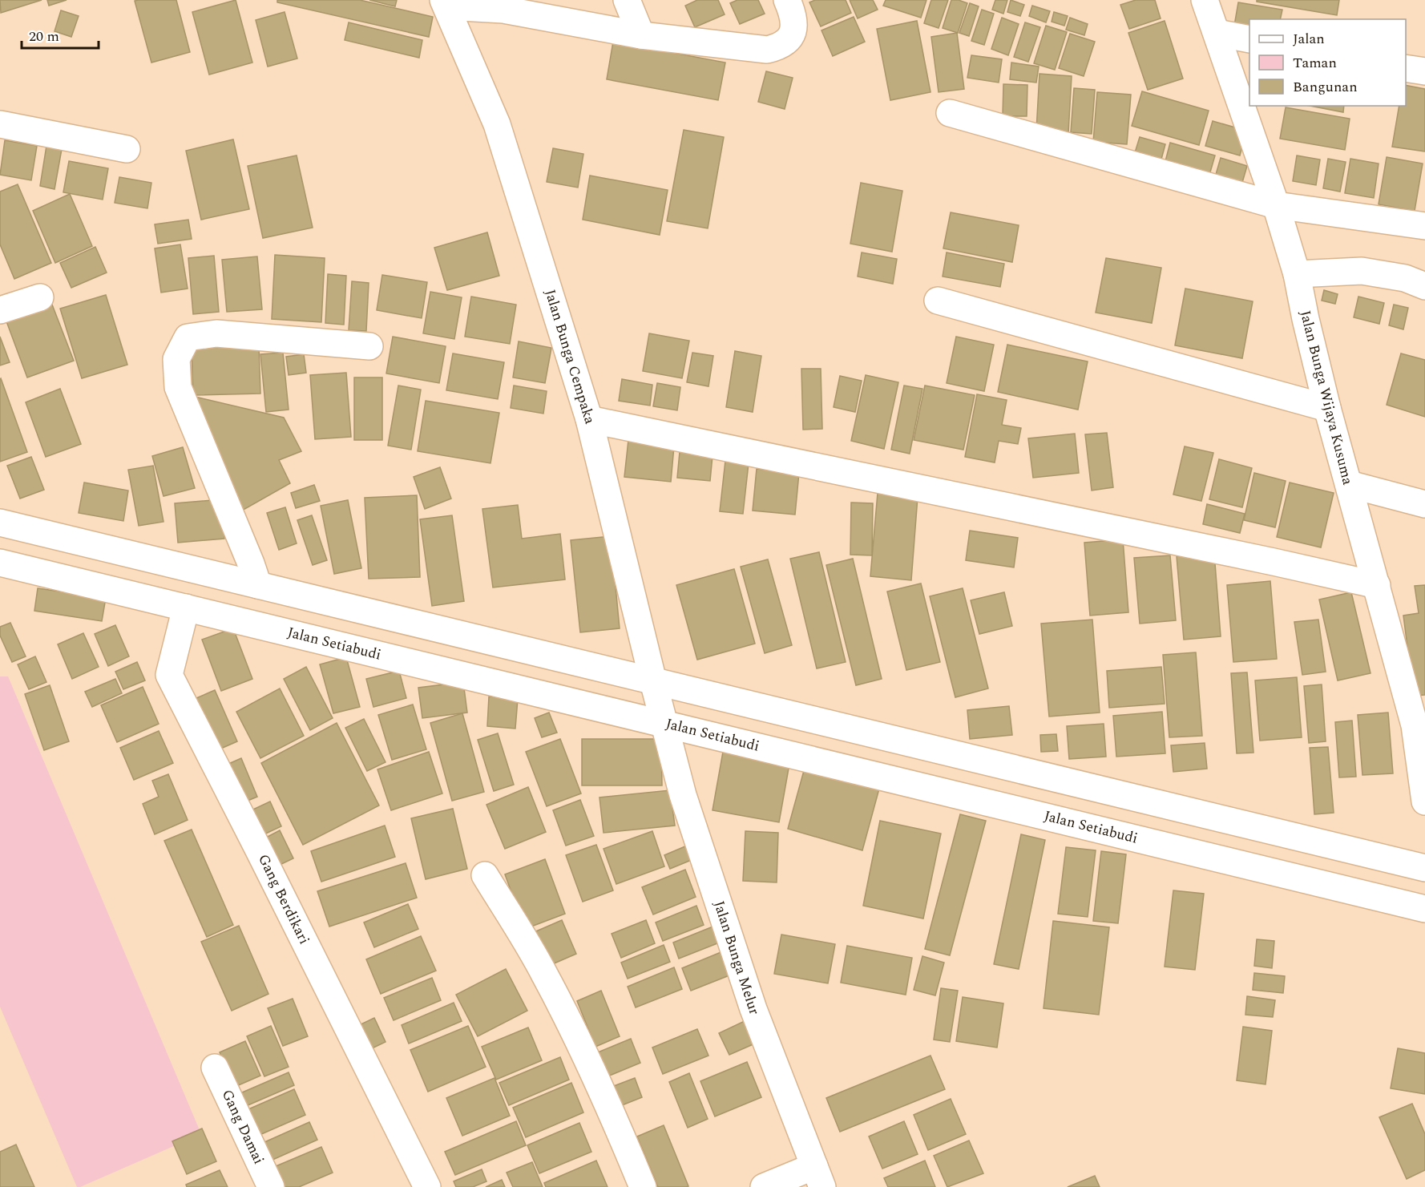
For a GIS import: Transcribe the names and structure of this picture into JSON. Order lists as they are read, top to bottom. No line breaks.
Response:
{"streets":{"street":["Jalan Bunga Cempaka","Jalan Bunga Wijaya Kusuma","Jalan Setiabudi","Gang Berdikari","Jalan Bunga Melur","Gang Damai"]},"crossings":[["Jalan Bunga Cempaka","Jalan Setiabudi"],["Jalan Bunga Cempaka","Jalan Bunga Melur"],["Jalan Setiabudi","Gang Berdikari"],["Jalan Setiabudi","Jalan Bunga Melur"]],"legend":["Jalan","Taman","Bangunan"],"scale_bar":"20 m"}
